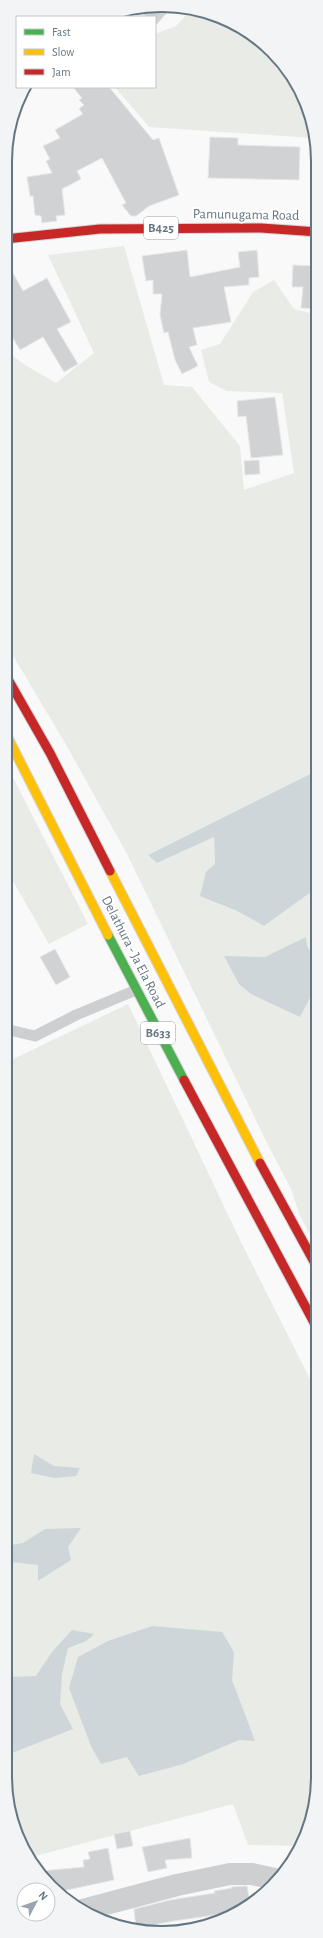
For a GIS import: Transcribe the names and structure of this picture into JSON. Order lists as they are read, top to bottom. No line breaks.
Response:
{"streets":{"main road":["Pamunugama Road","B425","Delathura - Ja Ela Road","B633"]},"legend":["Fast","Slow","Jam"],"north":"top right"}
